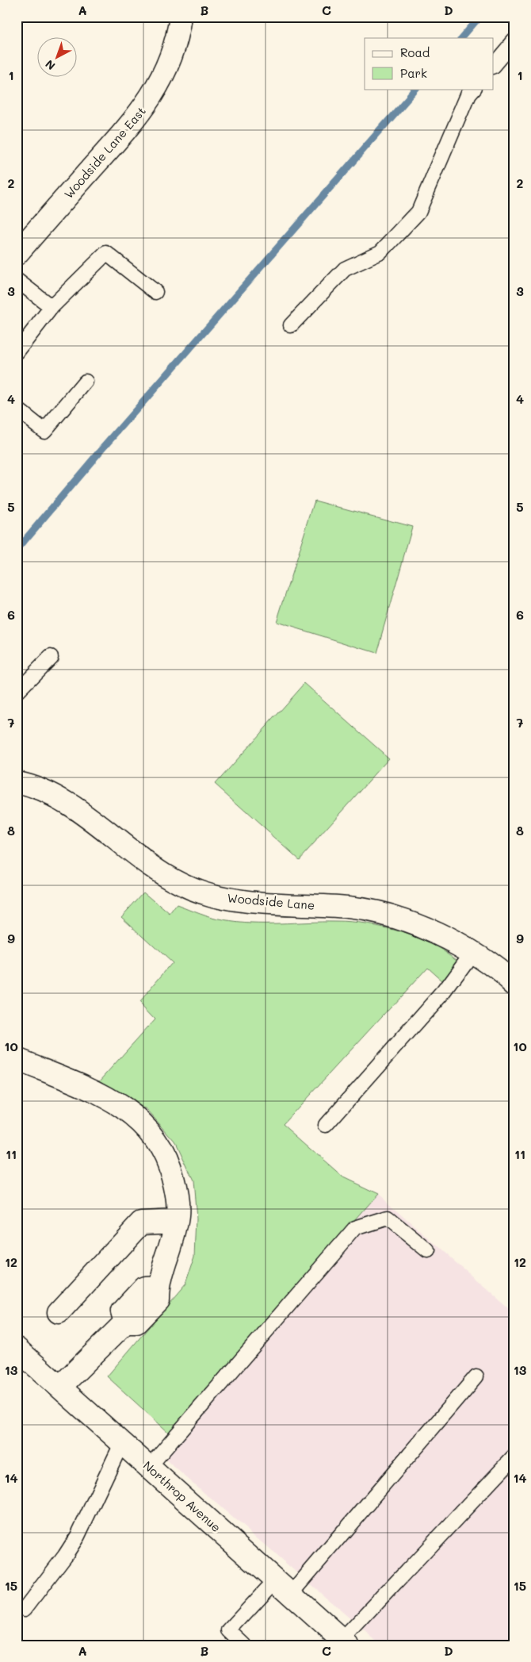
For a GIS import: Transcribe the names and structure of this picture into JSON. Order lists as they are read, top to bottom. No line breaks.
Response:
{"streets":{"street":["Woodside Lane East","Woodside Lane","Northrop Avenue"]},"legend":["Road","Park"],"north":"bottom left","grid":{"columns":["A","B","C","D"],"rows":["1","2","3","4","5","6","7","8","9","10","11","12","13","14","15"]}}
